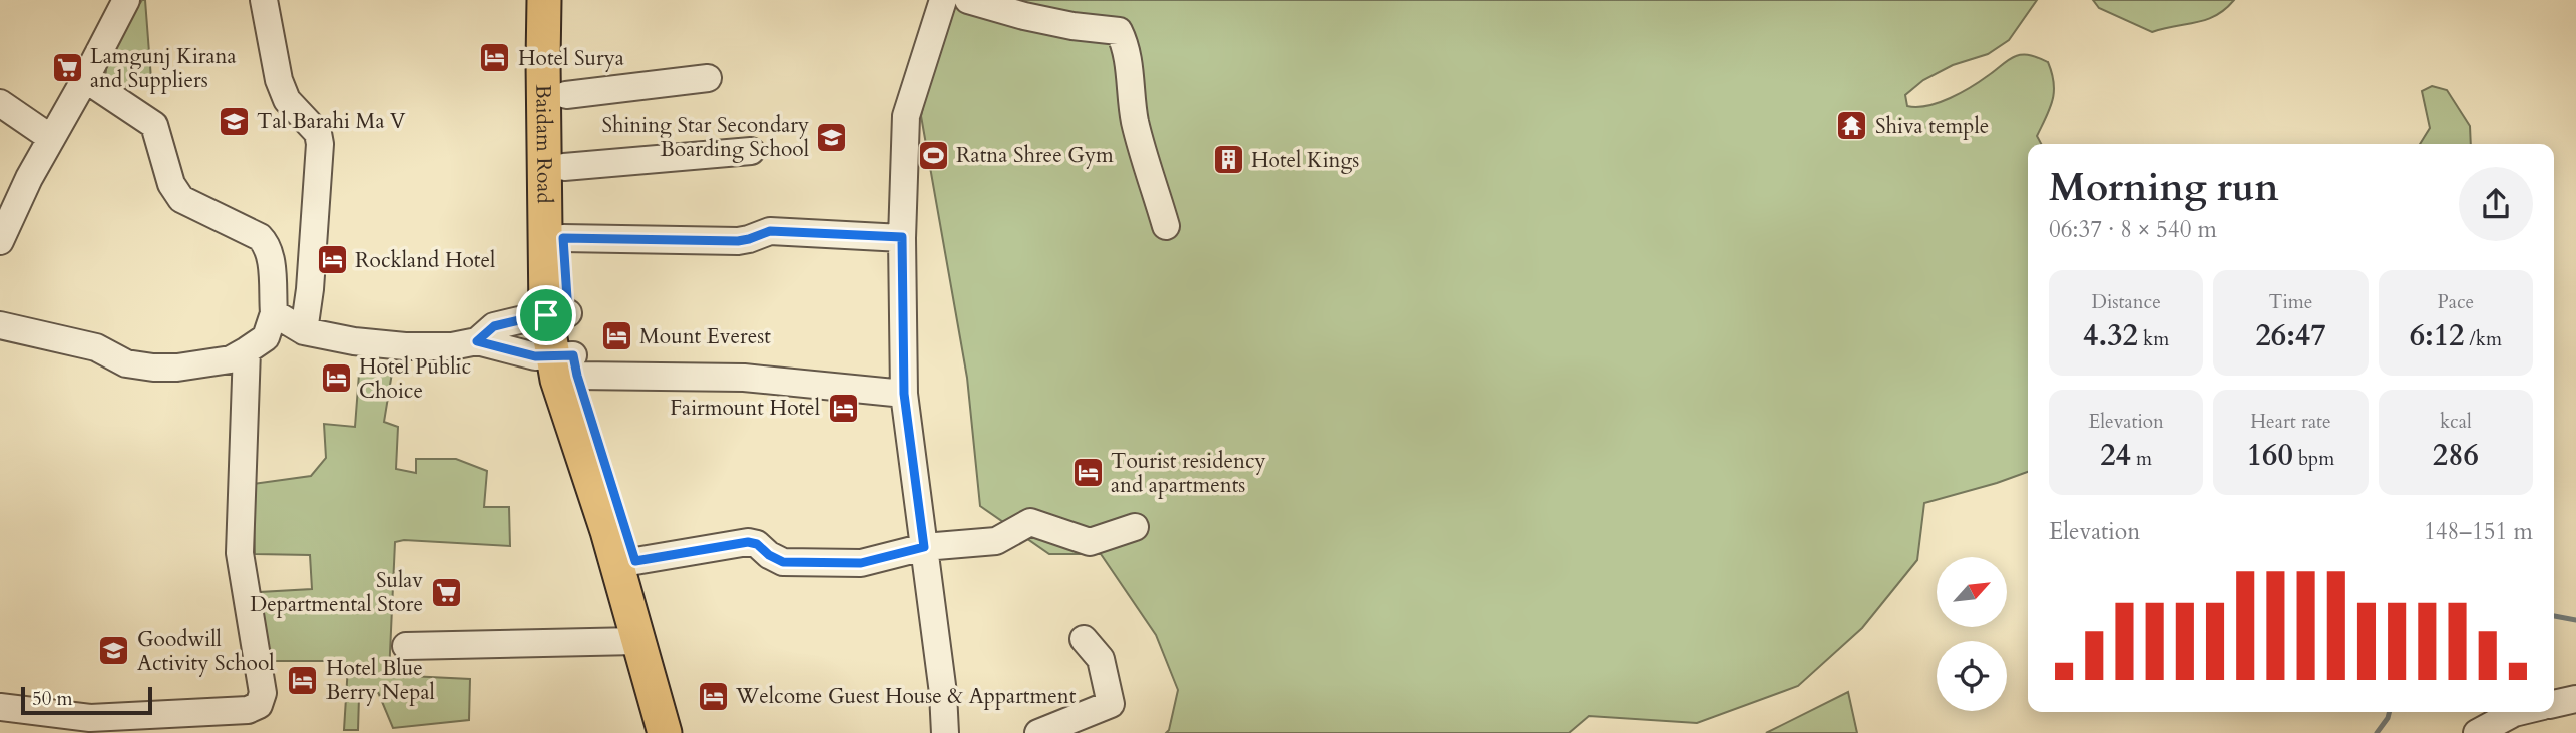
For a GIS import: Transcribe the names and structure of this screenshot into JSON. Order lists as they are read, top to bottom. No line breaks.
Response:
{"streets":{"main road":["Baidam Road"]},"places":{"hotel":["Hotel Surya","Rockland Hotel","Mount Everest","Hotel Public Choice","Fairmount Hotel","Tourist residency and apartments","Hotel Blue Berry Nepal","Welcome Guest House & Appartment"],"supermarket":["Lamgunj Kirana and Suppliers","Sulav Departmental Store"],"school or university":["Tal Barahi Ma V","Shining Star Secondary Boarding School","Goodwill Activity School"],"temple":["Shiva temple"],"sports":["Ratna Shree Gym"],"building":["Hotel Kings"]},"scale_bar":"50 m","north":"top right","page":{"heading":["Morning run","06:37 · 8 × 540 m"],"stats":[["Distance","4.32 km"],["Time","26:47"],["Pace","6:12 /km"],["Elevation","24 m"],["Heart rate","160 bpm"],["kcal","286"]],"chart":["Elevation","148–151 m"],"scale":"50 m"}}
